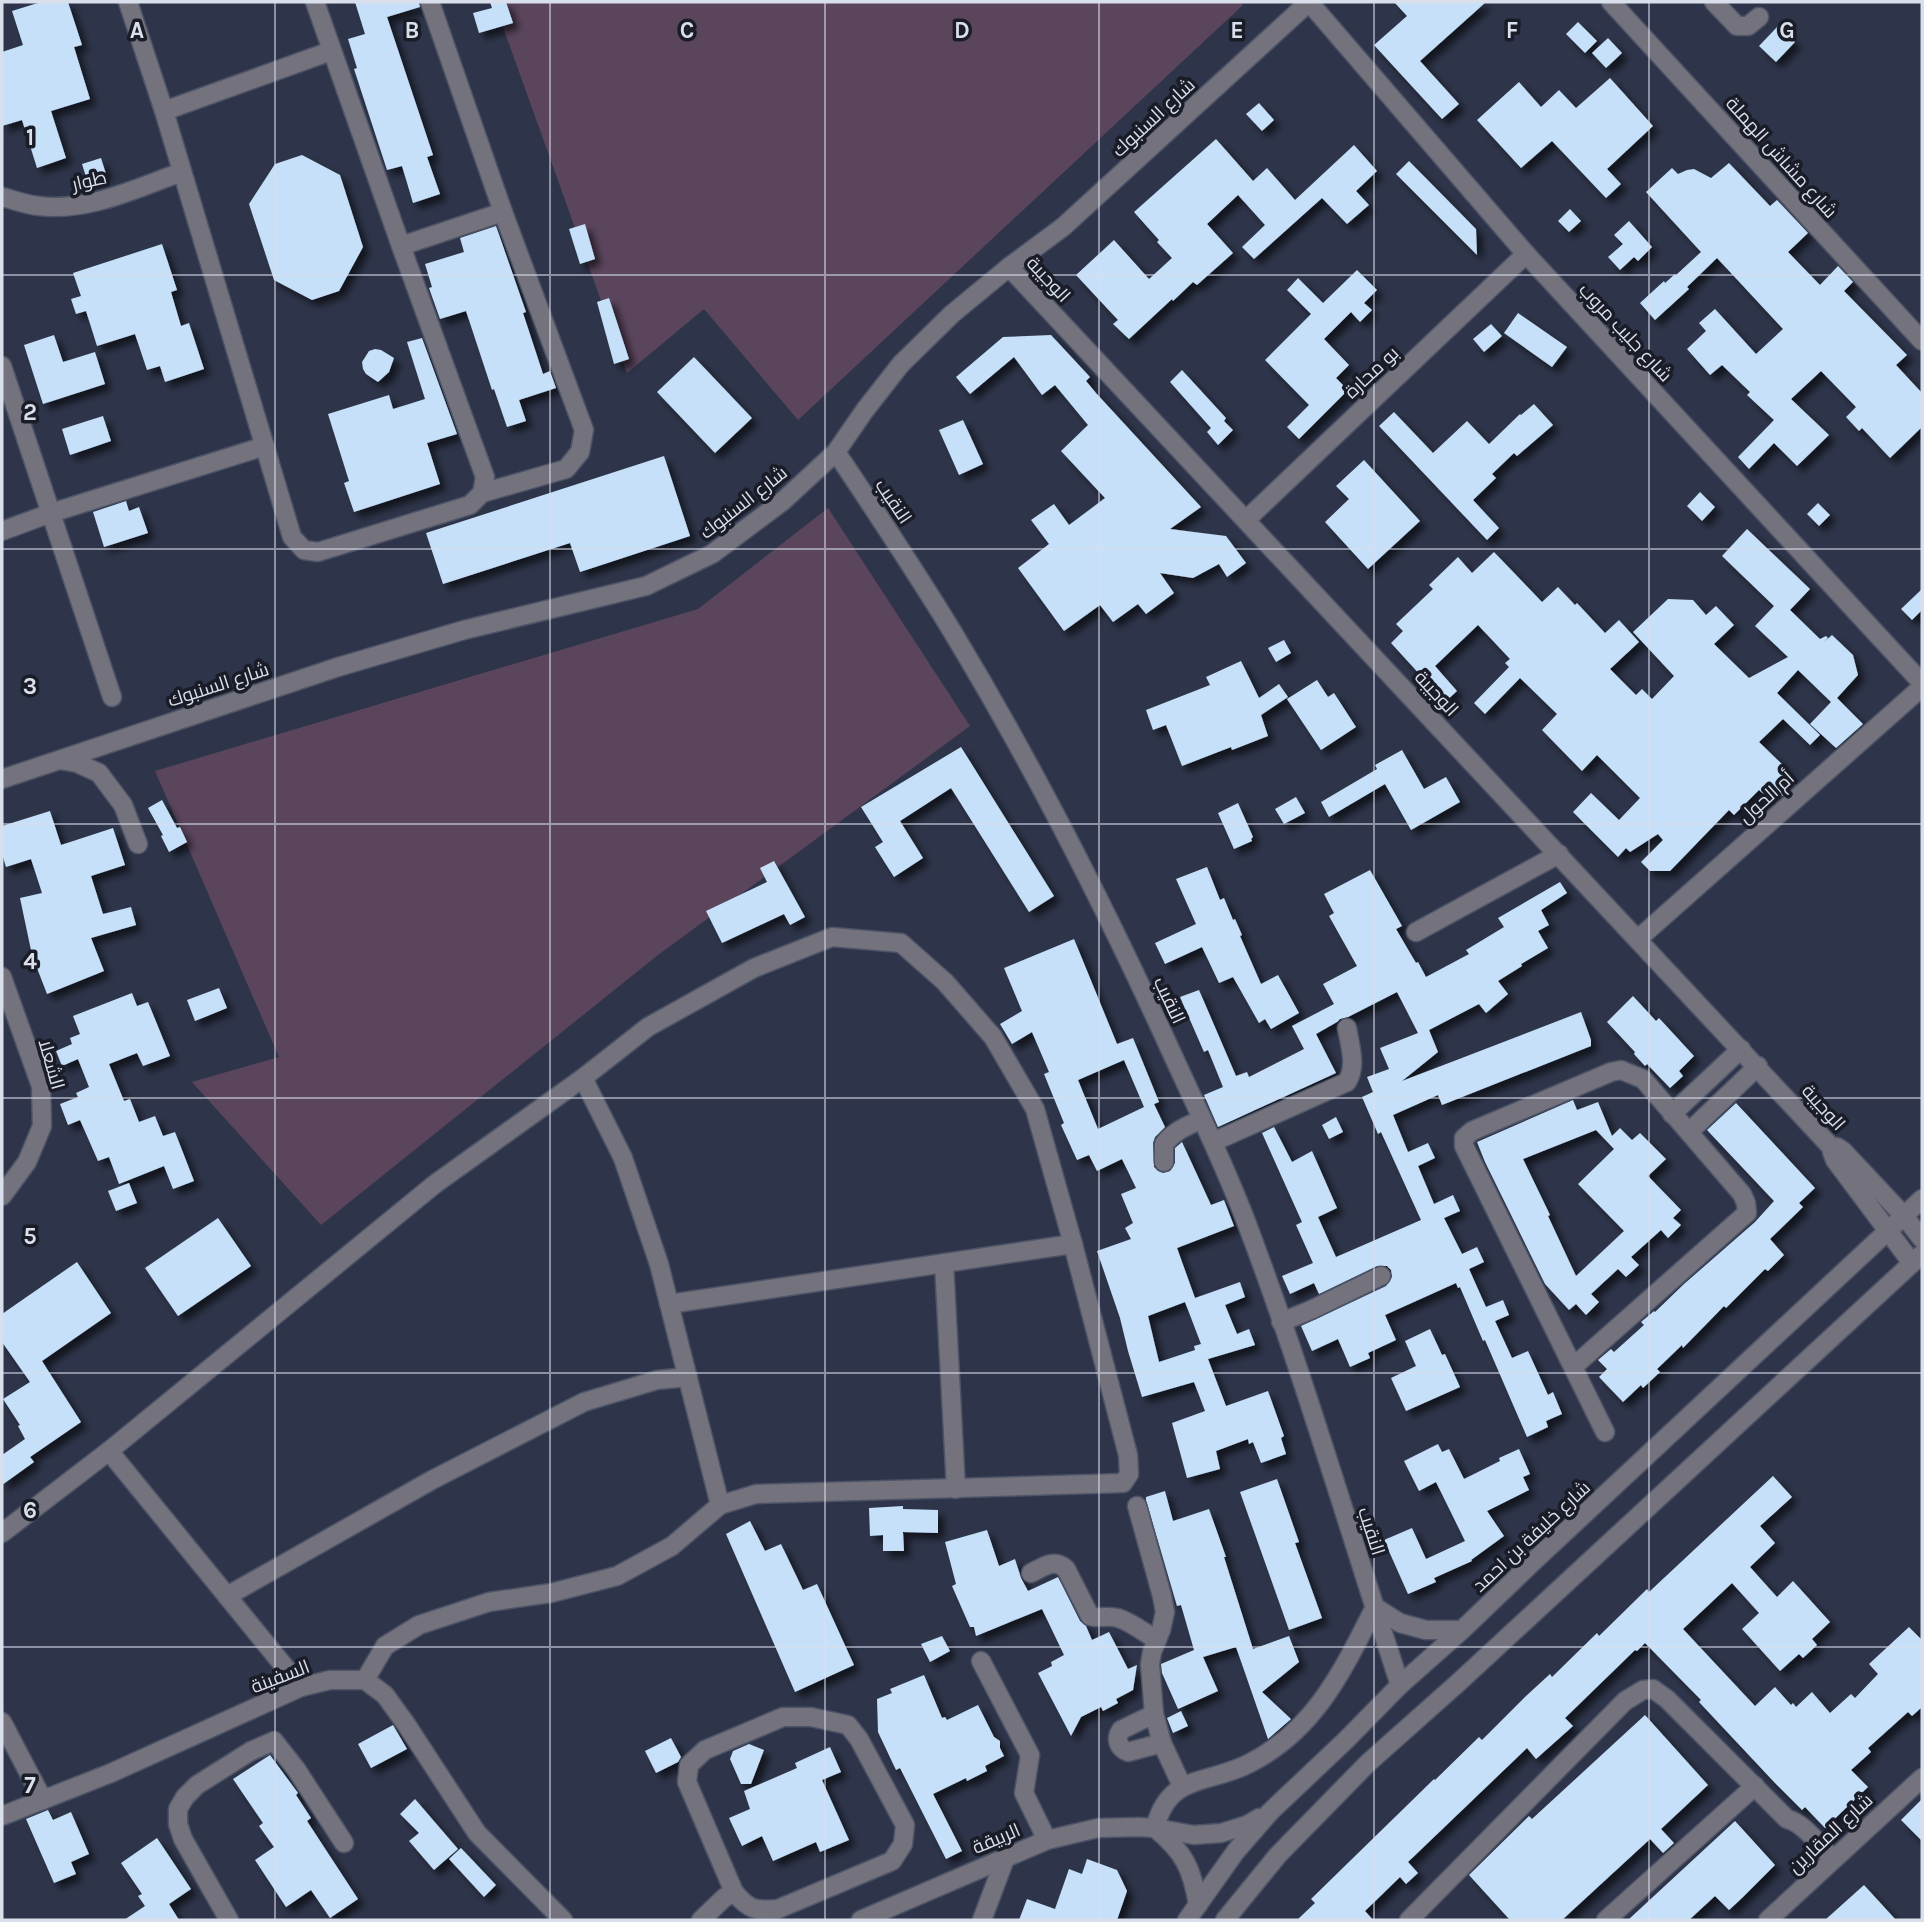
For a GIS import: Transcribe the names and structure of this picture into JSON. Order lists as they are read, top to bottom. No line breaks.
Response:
{"streets":{"street":["شارع السنبوك","شارع مشاش الهملة","طوار","الوجيبة","شارع جليب مروب","بو محارة","النقيب","أم الحول","الشعلا","شارع خليفة بن احمد","السفينة","شارع المقارين","الربيقة"]},"crossings":[["شارع السنبوك","الوجيبة"],["شارع السنبوك","شارع جليب مروب"],["شارع السنبوك","النقيب"],["الوجيبة","بو محارة"],["الوجيبة","أم الحول"],["شارع جليب مروب","بو محارة"],["شارع جليب مروب","أم الحول"],["النقيب","شارع خليفة بن احمد"],["شارع خليفة بن احمد","الربيقة"]],"grid":{"columns":["A","B","C","D","E","F","G"],"rows":["1","2","3","4","5","6","7"]}}
